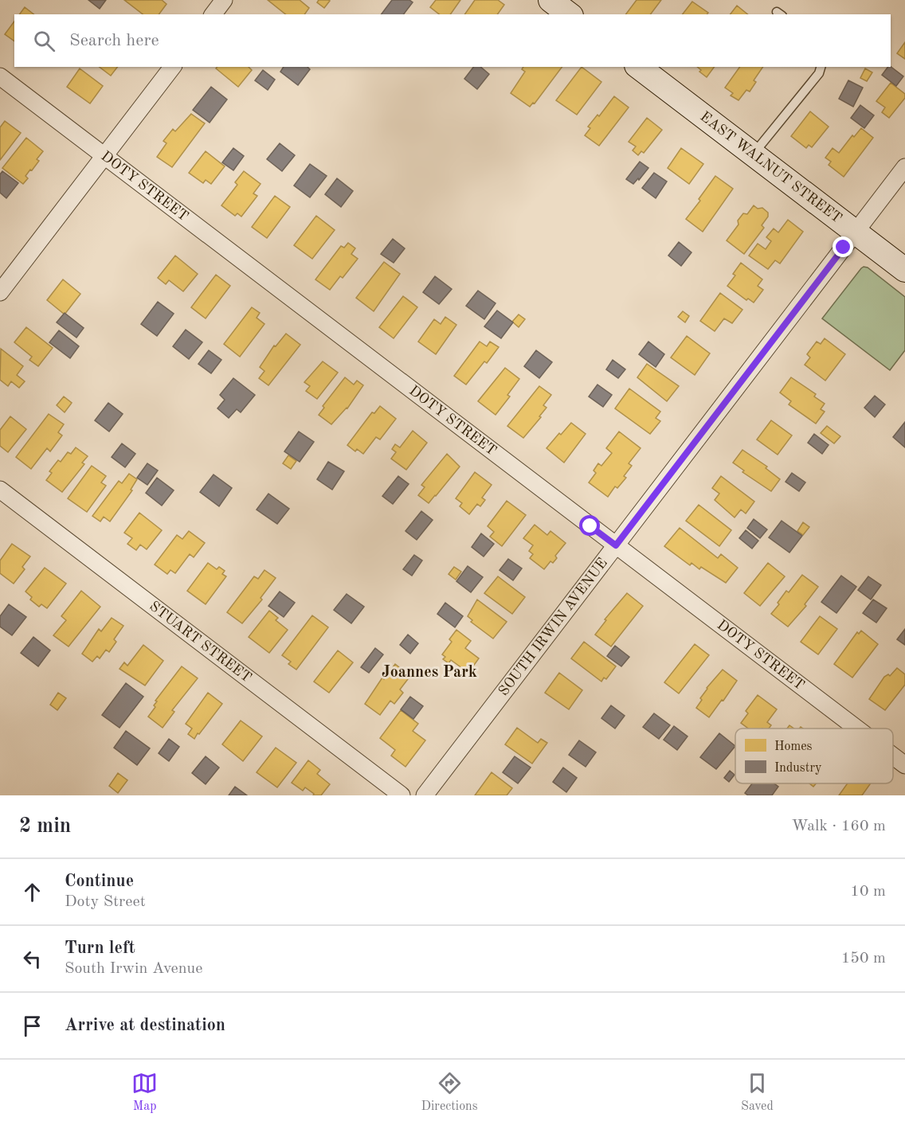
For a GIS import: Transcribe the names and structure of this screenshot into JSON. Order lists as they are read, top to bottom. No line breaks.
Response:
{"streets":{"street":["EAST WALNUT STREET","DOTY STREET","SOUTH IRWIN AVENUE","STUART STREET"]},"crossings":[["EAST WALNUT STREET","SOUTH IRWIN AVENUE"],["DOTY STREET","SOUTH IRWIN AVENUE"]],"districts":["Joannes Park"],"legend":["Homes","Industry"],"page":{"search":"Search here","heading":["2 min","Walk · 160 m"],"list":[["Continue","Doty Street","10 m"],["Turn left","South Irwin Avenue","150 m"],"Arrive at destination"],"nav":["Map","Directions","Saved"]}}
